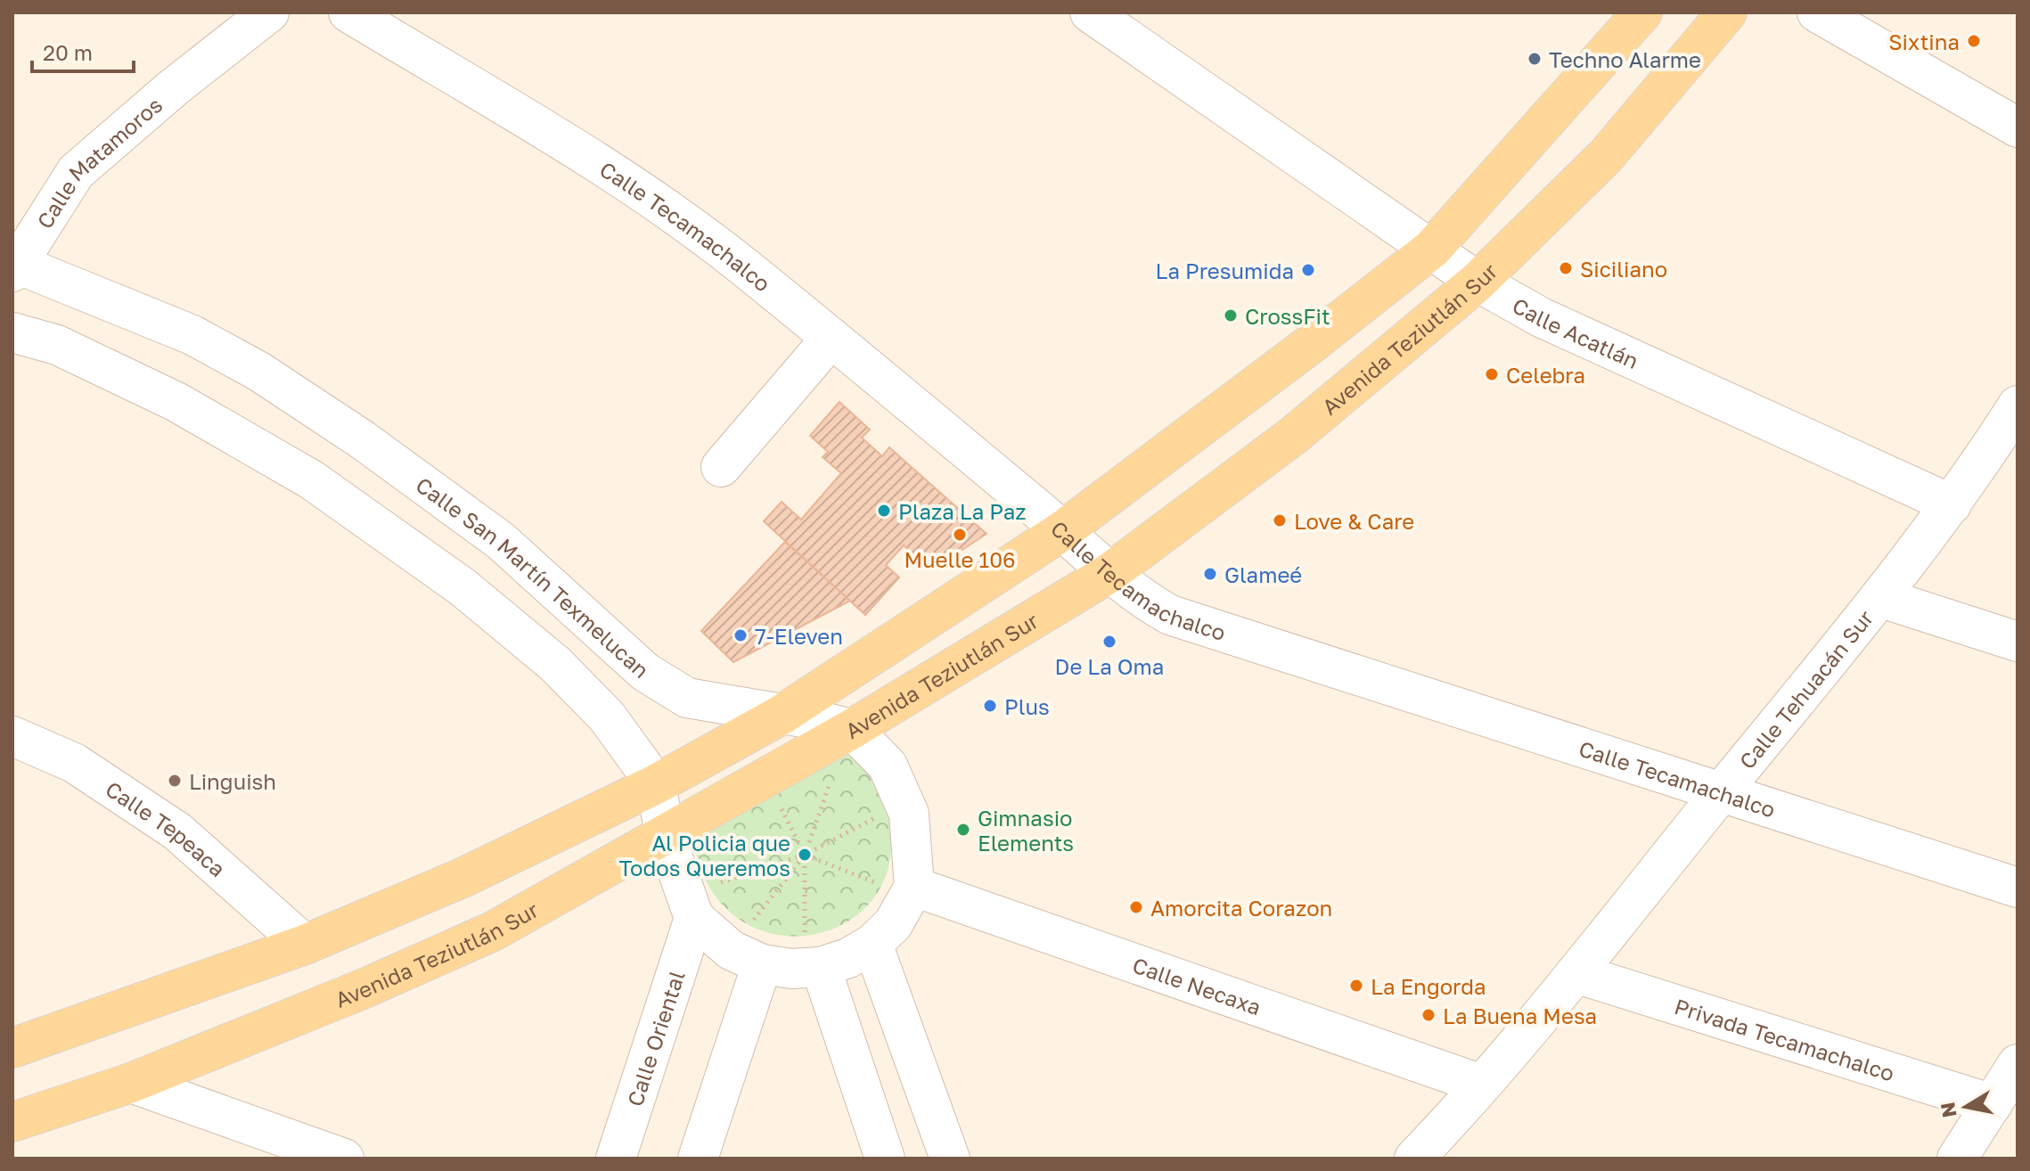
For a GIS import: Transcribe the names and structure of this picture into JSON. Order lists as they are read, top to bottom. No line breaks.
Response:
{"streets":{"main road":["Avenida Teziutlán Sur"],"street":["Calle Matamoros","Calle Tecamachalco","Calle Acatlán","Calle San Martín Texmelucan","Calle Tehuacán Sur","Calle Tepeaca","Calle Necaxa","Calle Oriental","Privada Tecamachalco"]},"crossings":[["Calle Matamoros","Calle San Martín Texmelucan"],["Calle Tecamachalco","Avenida Teziutlán Sur"],["Calle Tecamachalco","Calle Tehuacán Sur"],["Calle Acatlán","Avenida Teziutlán Sur"],["Calle Acatlán","Calle Tehuacán Sur"],["Avenida Teziutlán Sur","Calle San Martín Texmelucan"],["Calle Tehuacán Sur","Calle Necaxa"],["Calle Tehuacán Sur","Privada Tecamachalco"]],"places":["Sixtina","Techno Alarme","Siciliano","La Presumida","CrossFit","Celebra","Plaza La Paz","Love & Care","Muelle 106","Glameé","7-Eleven","De La Oma","Plus","Linguish","Gimnasio Elements","Al Policia que Todos Queremos","Amorcita Corazon","La Engorda","La Buena Mesa"],"scale_bar":"20 m","north":"left"}
